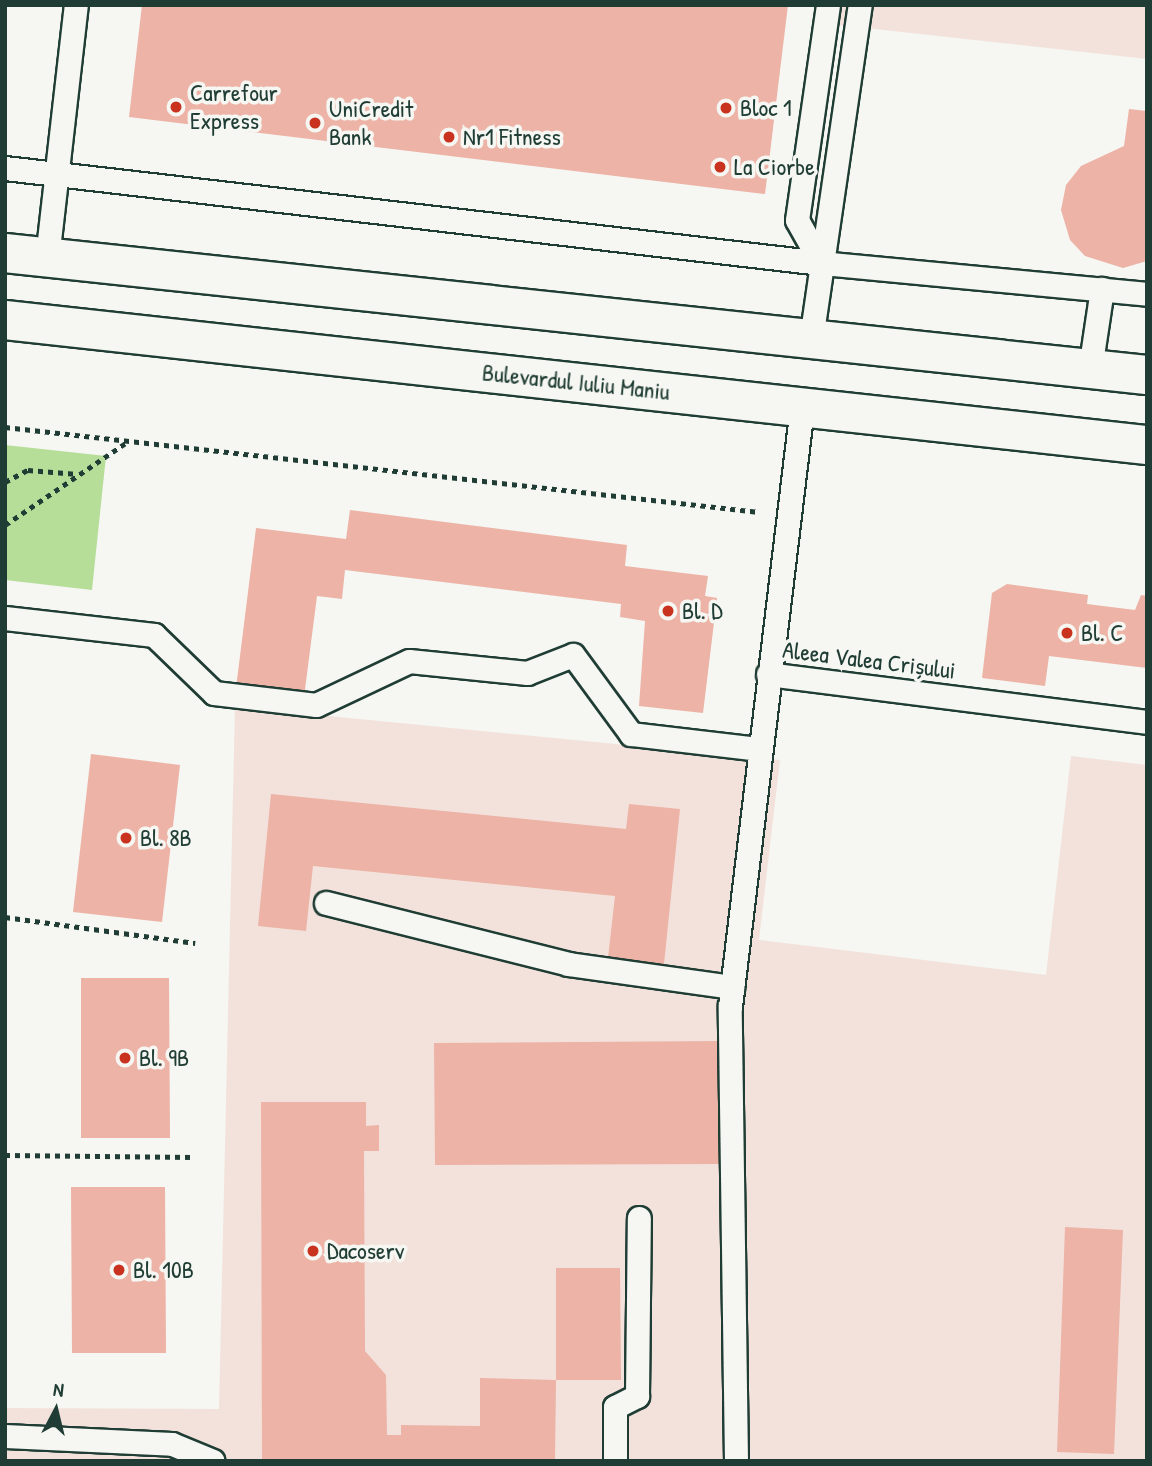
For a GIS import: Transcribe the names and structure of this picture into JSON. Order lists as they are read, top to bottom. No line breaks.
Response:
{"streets":{"main road":["Bulevardul Iuliu Maniu"],"lane":["Aleea Valea Crișului"]},"crossings":[["Bulevardul Iuliu Maniu","Aleea Valea Crișului"]],"places":["Carrefour Express","Bloc 1","UniCredit Bank","Nr1 Fitness","La Ciorbe","Bl. D","Bl. C","Bl. 8B","Bl. 9B","Dacoserv","Bl. 10B"],"north":"top"}
